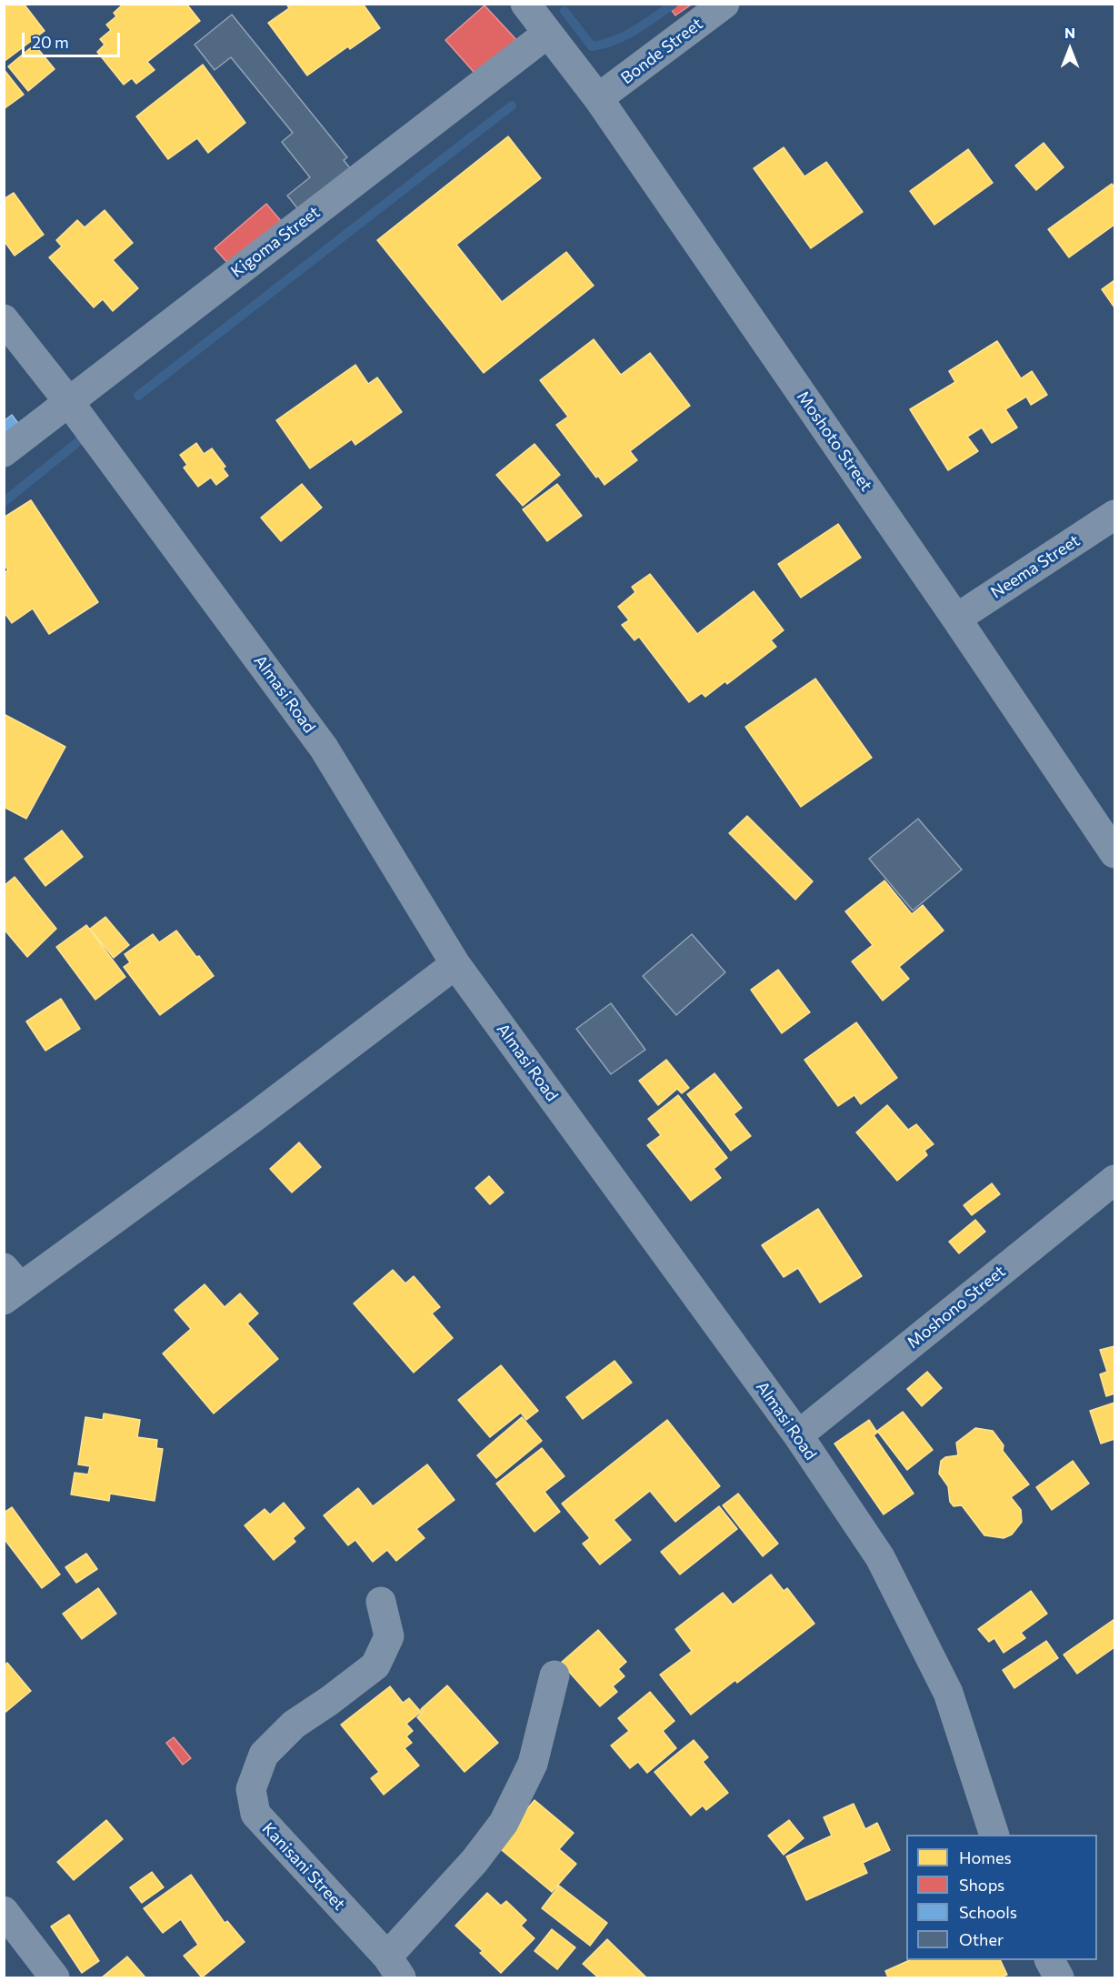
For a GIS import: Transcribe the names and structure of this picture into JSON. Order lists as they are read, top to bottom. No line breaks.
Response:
{"streets":{"street":["Bonde Street","Kigoma Street","Moshoto Street","Neema Street","Almasi Road","Moshono Street","Kanisani Street"]},"crossings":[["Bonde Street","Moshoto Street"],["Kigoma Street","Moshoto Street"],["Kigoma Street","Almasi Road"],["Moshoto Street","Neema Street"],["Almasi Road","Moshono Street"]],"legend":["Homes","Shops","Schools","Other"],"scale_bar":"20 m","north":"top"}
